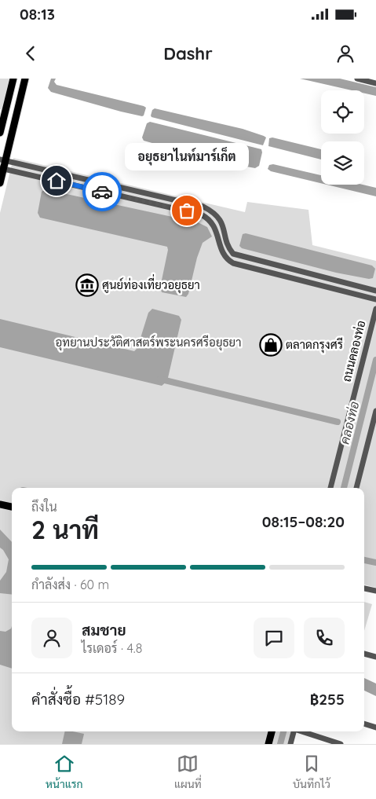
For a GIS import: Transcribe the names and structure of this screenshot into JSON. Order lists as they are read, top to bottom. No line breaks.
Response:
{"streets":{"street":["ถนนคลองท่อ"]},"water":["คลองท่อ"],"parks":["อุทยานประวัติศาสตร์พระนครศรีอยุธยา"],"places":{"other":["อยุธยาไนท์มาร์เก็ต"],"museum":["ศูนย์ท่องเที่ยวอยุธยา"],"shop":["ตลาดกรุงศรี"]},"page":{"status":"08:13","header":"Dashr","bubble":"อยุธยาไนท์มาร์เก็ต","heading":["2 นาที","ถึงใน","08:15–08:20"],"panel":["สมชาย","ไรเดอร์ · 4.8","คำสั่งซื้อ #5189","฿255"],"bar":"กำลังส่ง · 60 m","tabs":["หน้าแรก","แผนที่","บันทึกไว้"]}}
